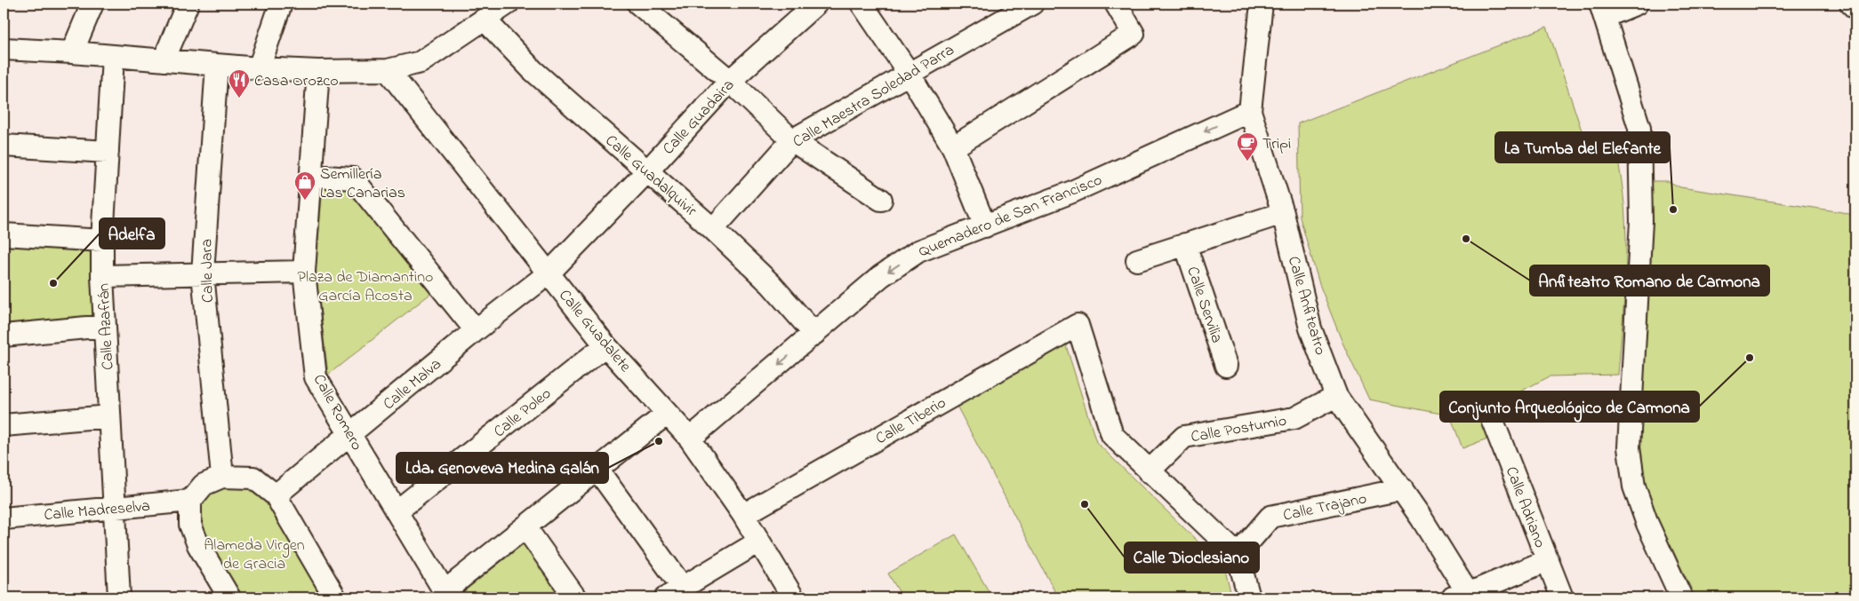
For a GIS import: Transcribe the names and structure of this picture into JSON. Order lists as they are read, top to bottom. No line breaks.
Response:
{"streets":{"street":["Calle Maestra Soledad Parra","Calle Guadaira","Calle Guadalquivir","Quemadero de San Francisco","Calle Jara","Calle Servilia","Calle Anfiteatro","Calle Azafrán","Calle Guadalete","Calle Malva","Calle Romero","Calle Poleo","Calle Tiberio","Calle Postumio","Calle Trajano","Calle Adriano","Calle Madreselva"]},"crossings":[["Calle Maestra Soledad Parra","Calle Guadalquivir"],["Calle Guadaira","Calle Guadalquivir"],["Calle Guadaira","Calle Guadalete"],["Calle Guadaira","Calle Malva"],["Calle Guadalquivir","Quemadero de San Francisco"],["Quemadero de San Francisco","Calle Anfiteatro"],["Quemadero de San Francisco","Calle Guadalete"],["Calle Anfiteatro","Calle Postumio"],["Calle Anfiteatro","Calle Trajano"],["Calle Azafrán","Calle Madreselva"],["Calle Guadalete","Calle Malva"],["Calle Guadalete","Calle Poleo"],["Calle Guadalete","Calle Tiberio"],["Calle Malva","Calle Romero"],["Calle Romero","Calle Poleo"],["Calle Tiberio","Calle Postumio"]],"one_way":["Quemadero de San Francisco"],"parks":["Plaza de Diamantino García Acosta","Alameda Virgen de Gracia"],"places":{"restaurant":["Casa Orozco"],"cafe":["Tripi"],"shop":["Semillería Las Canarias"],"other":["La Tumba del Elefante","Anfiteatro Romano de Carmona","Adelfa","Conjunto Arqueológico de Carmona","Lda. Genoveva Medina Galán","Calle Dioclesiano"]}}
